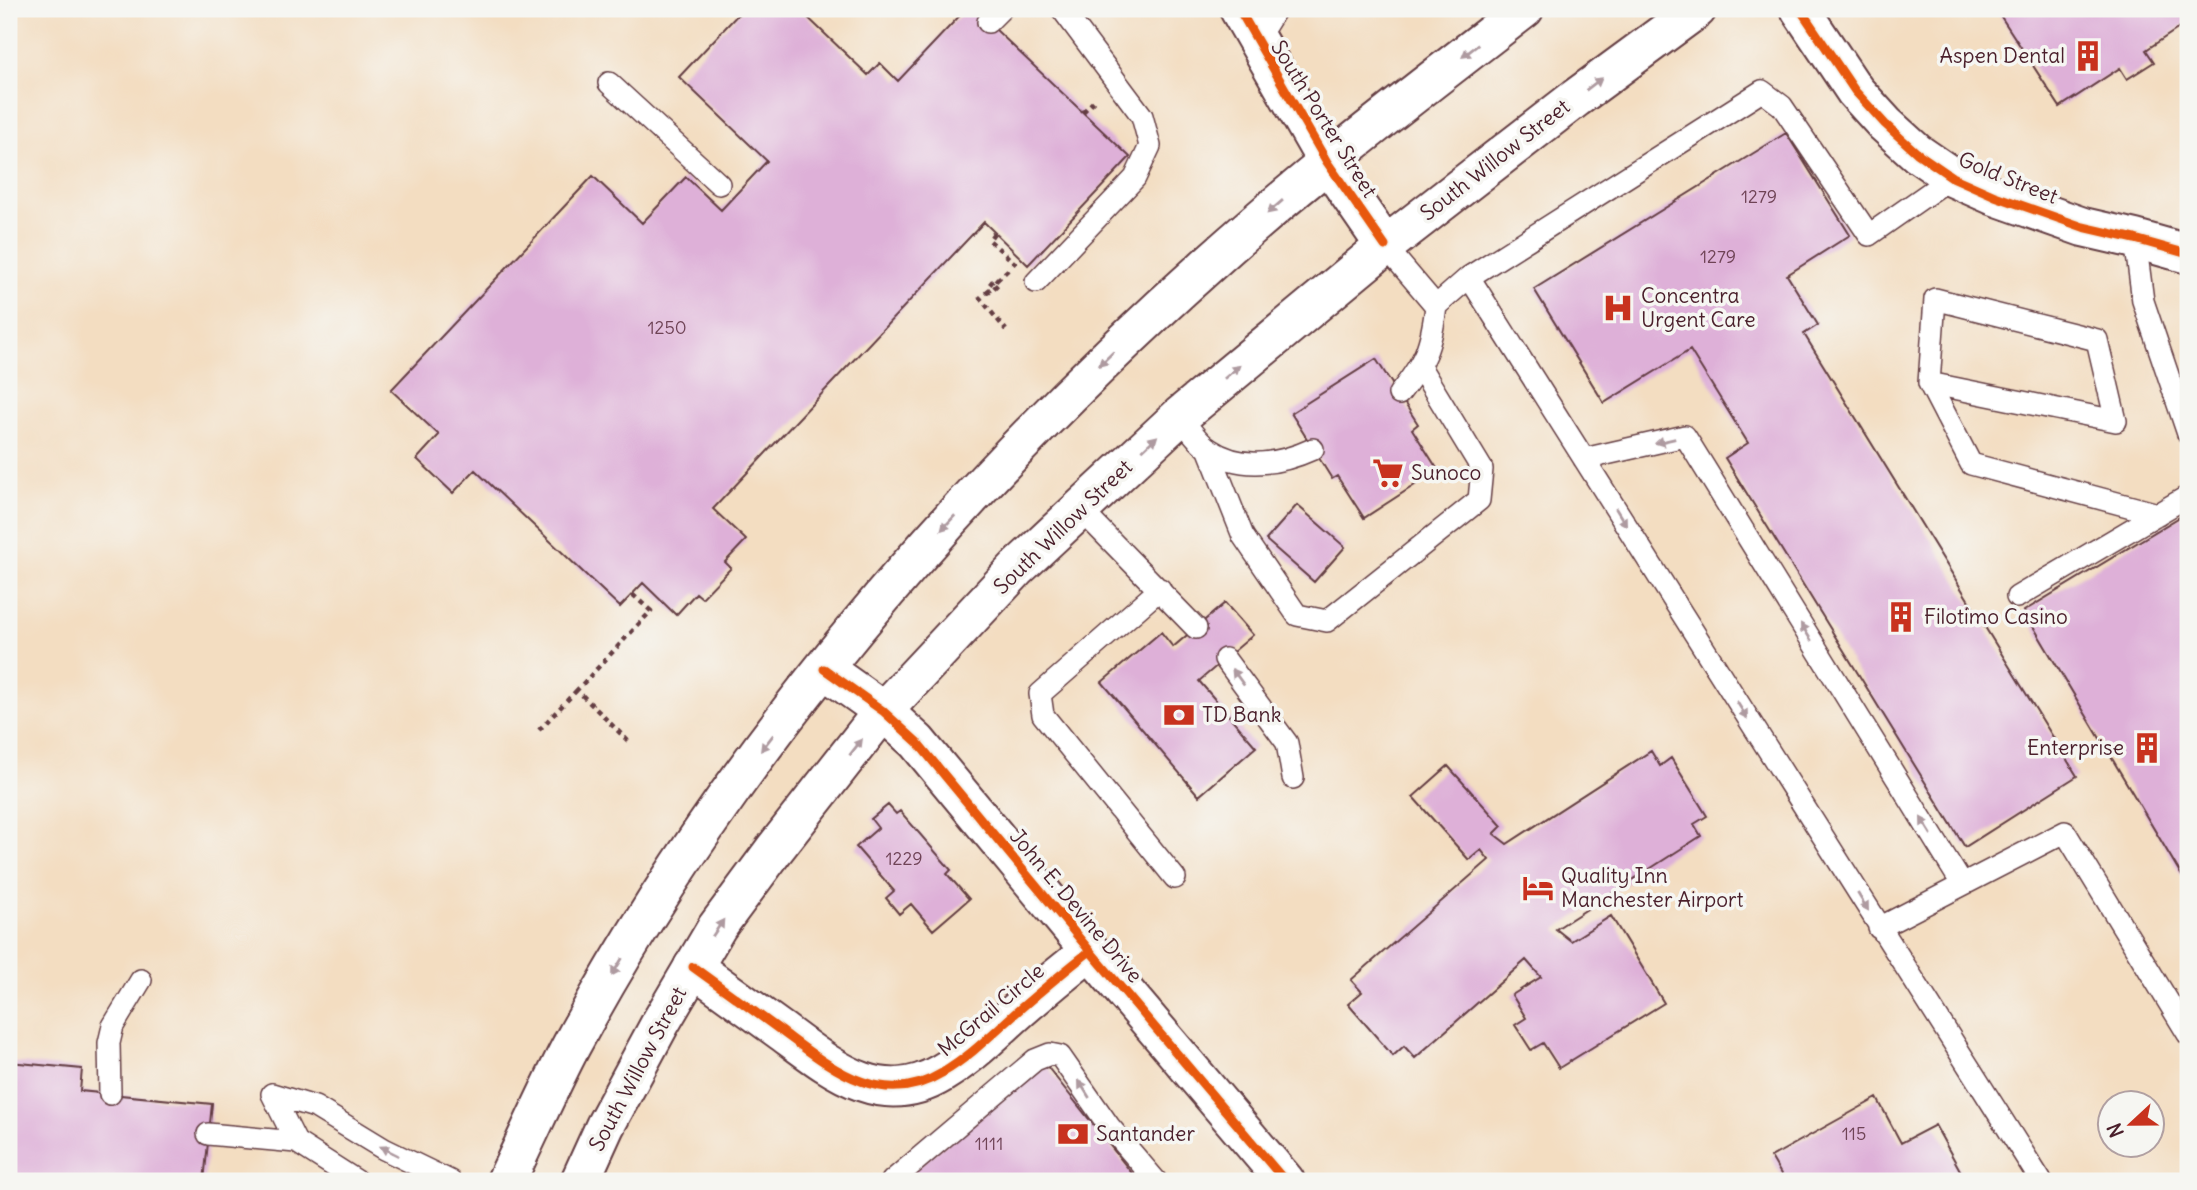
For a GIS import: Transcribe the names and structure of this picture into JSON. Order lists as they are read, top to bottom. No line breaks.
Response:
{"streets":{"main road":["South Porter Street","South Willow Street","Gold Street","John E. Devine Drive","McGrail Circle"]},"crossings":[["South Porter Street","South Willow Street"],["South Willow Street","John E. Devine Drive"],["South Willow Street","McGrail Circle"],["John E. Devine Drive","McGrail Circle"]],"places":{"building":["Aspen Dental","Filotimo Casino","Enterprise"],"hospital":["Concentra Urgent Care"],"supermarket":["Sunoco"],"bank":["TD Bank","Santander"],"hotel":["Quality Inn Manchester Airport"]},"house_numbers":["1279","1279","1250","1229","115","1111"],"north":"left"}
